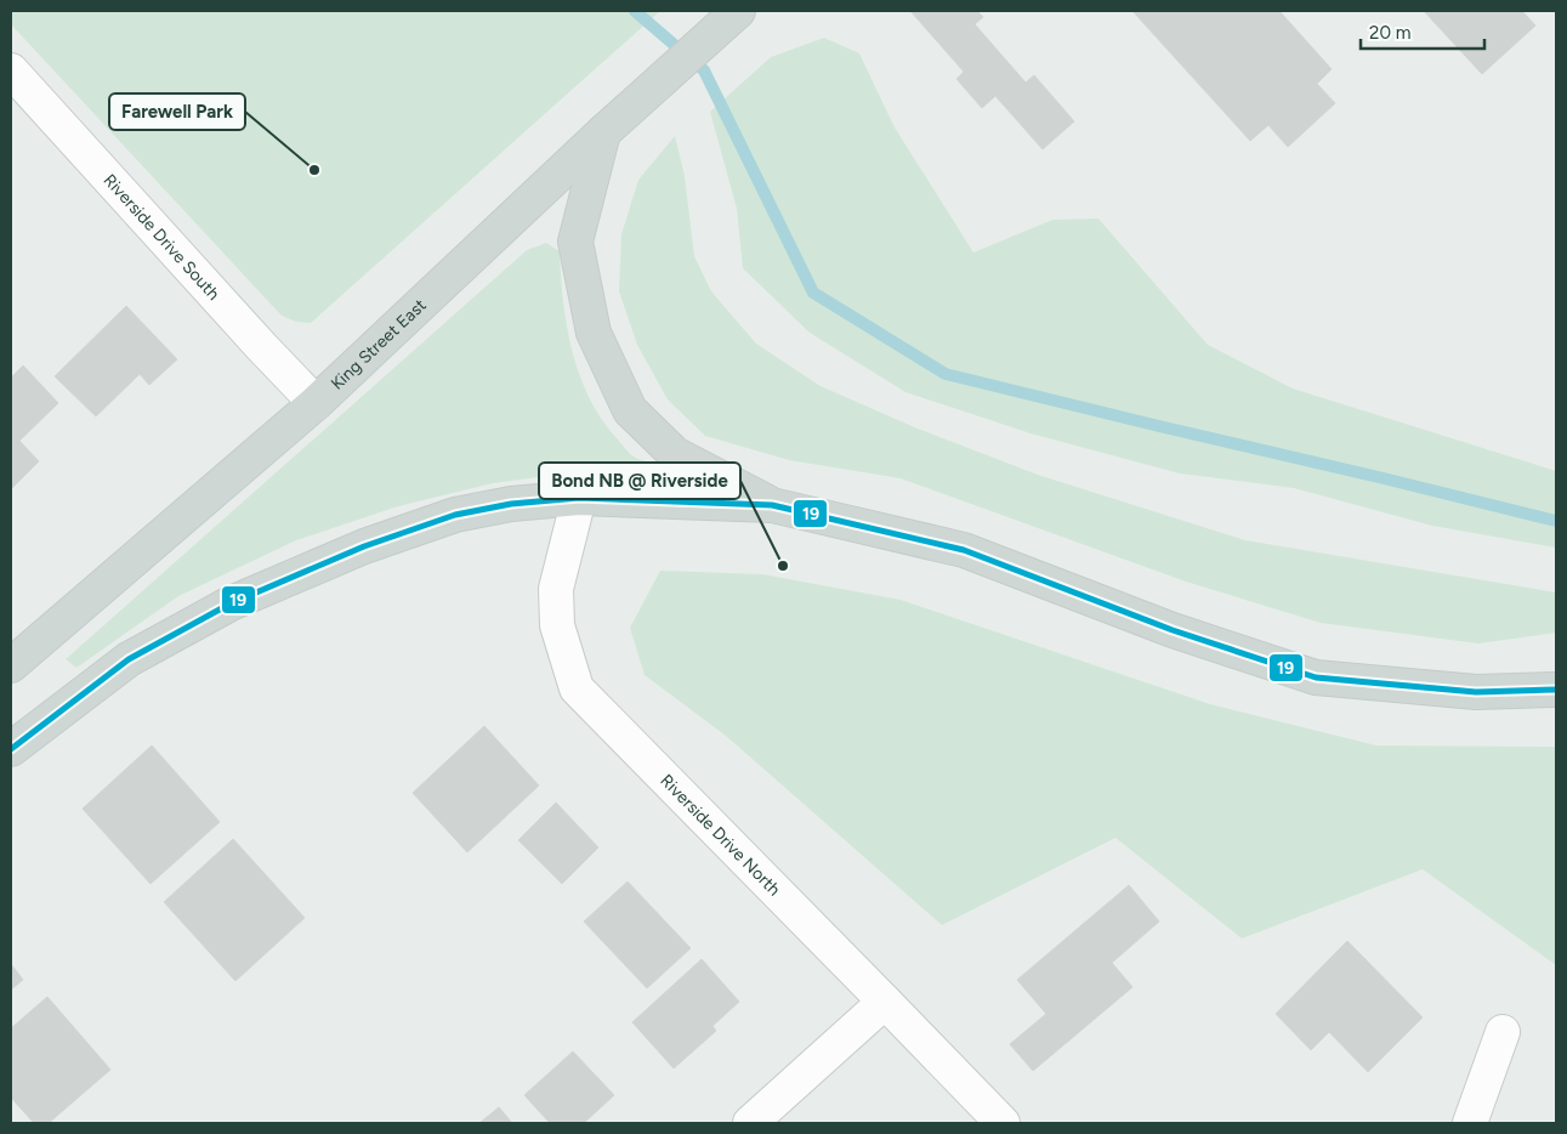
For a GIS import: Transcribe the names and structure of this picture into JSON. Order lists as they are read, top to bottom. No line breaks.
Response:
{"streets":{"main road":["King Street East"],"street":["Riverside Drive South","Riverside Drive North"]},"crossings":[["Riverside Drive South","King Street East"]],"places":["Farewell Park","Bond NB @ Riverside"],"lines":["transit line 19"],"scale_bar":"20 m"}
